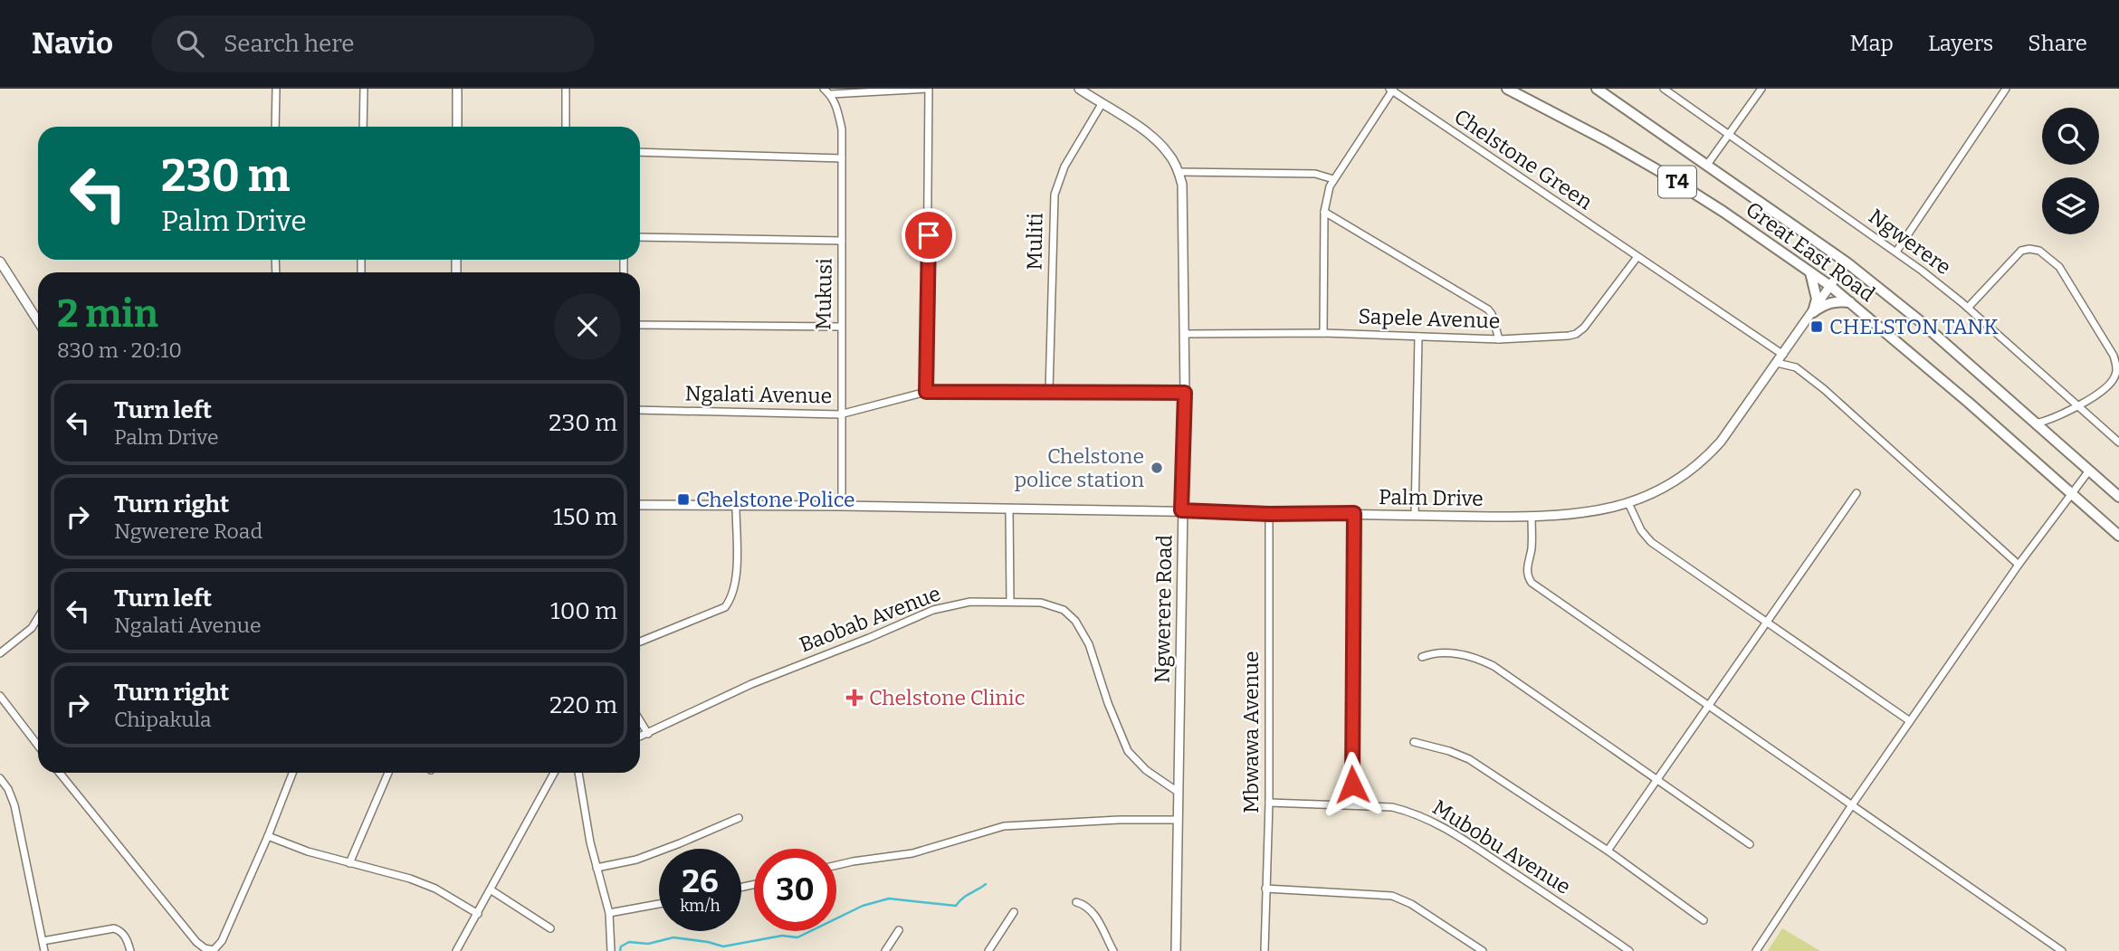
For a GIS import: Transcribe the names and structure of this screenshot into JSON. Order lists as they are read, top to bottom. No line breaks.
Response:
{"streets":{"main road":["T4","Great East Road"],"street":["Chelstone Green","Muliti","Ngwerere","Mukusi","Sapele Avenue","Ngalati Avenue","Palm Drive","Ngwerere Road","Baobab Avenue","Mbwawa Avenue","Mubobu Avenue"]},"crossings":[["Chelstone Green","Sapele Avenue"],["Chelstone Green","Palm Drive"],["Muliti","Ngalati Avenue"],["Muliti","Ngwerere Road"],["Great East Road","Palm Drive"],["Mukusi","Ngalati Avenue"],["Mukusi","Palm Drive"],["Sapele Avenue","Ngwerere Road"],["Ngalati Avenue","Ngwerere Road"],["Palm Drive","Ngwerere Road"],["Palm Drive","Mbwawa Avenue"],["Ngwerere Road","Baobab Avenue"],["Mbwawa Avenue","Mubobu Avenue"]],"places":{"transit":["CHELSTON TANK","Chelstone Police"],"other":["Chelstone police station"],"health":["Chelstone Clinic"]},"page":{"header":"Navio","search":"Search here","nav":["Map","Layers","Share"],"turn":["230 m","Palm Drive"],"heading":["2 min","830 m · 20:10"],"list":[{"name":"Turn left","note":"Palm Drive","value":"230 m"},{"name":"Turn right","note":"Ngwerere Road","value":"150 m"},{"name":"Turn left","note":"Ngalati Avenue","value":"100 m"},{"name":"Turn right","note":"Chipakula","value":"220 m"}],"speed":"26 km/h","limit":"30"}}
